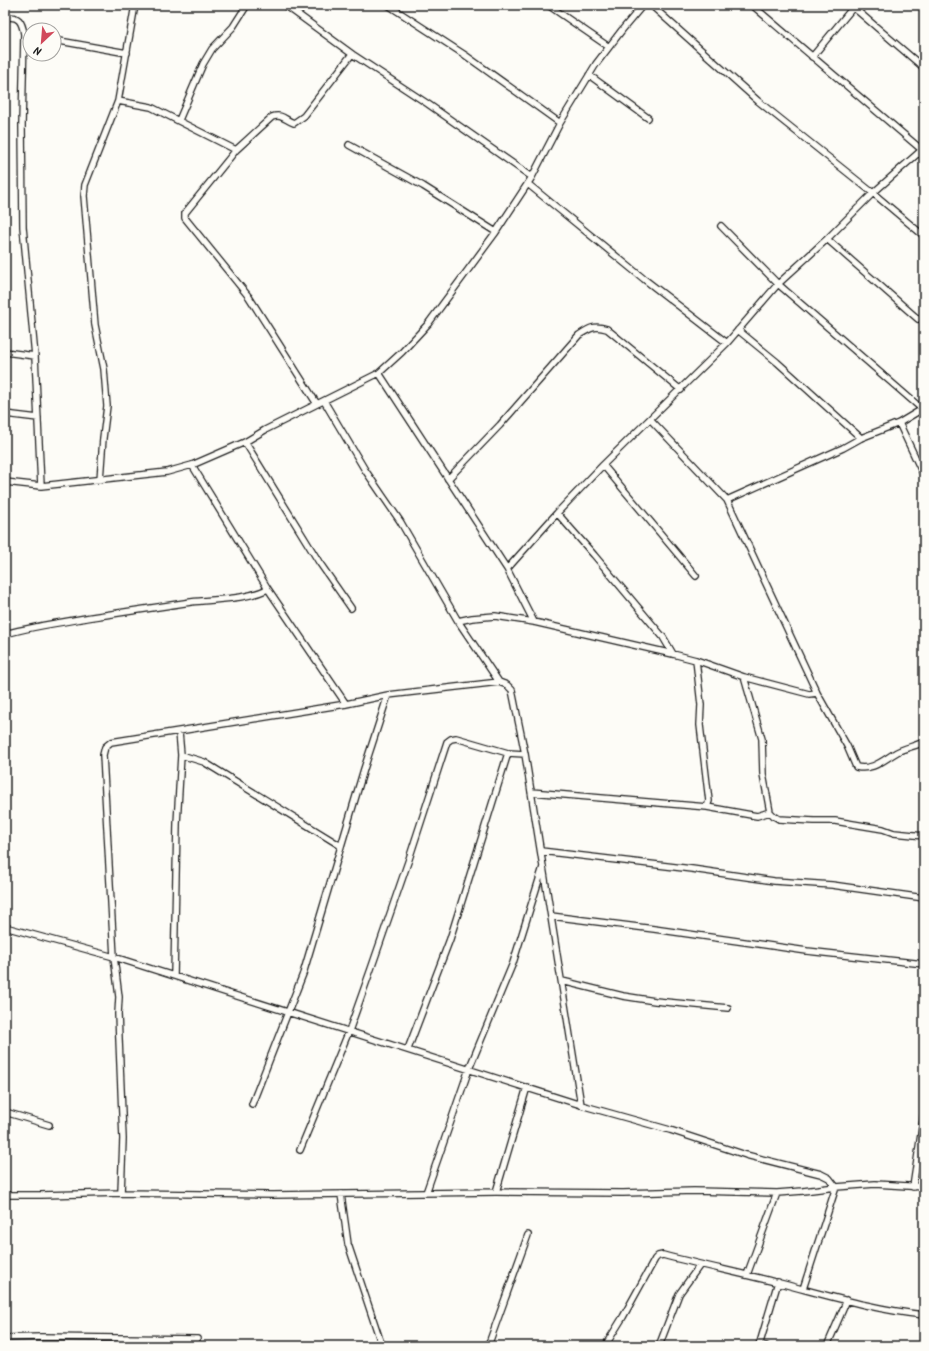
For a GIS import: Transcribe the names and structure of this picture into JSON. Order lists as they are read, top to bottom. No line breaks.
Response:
{"north":"bottom left"}
